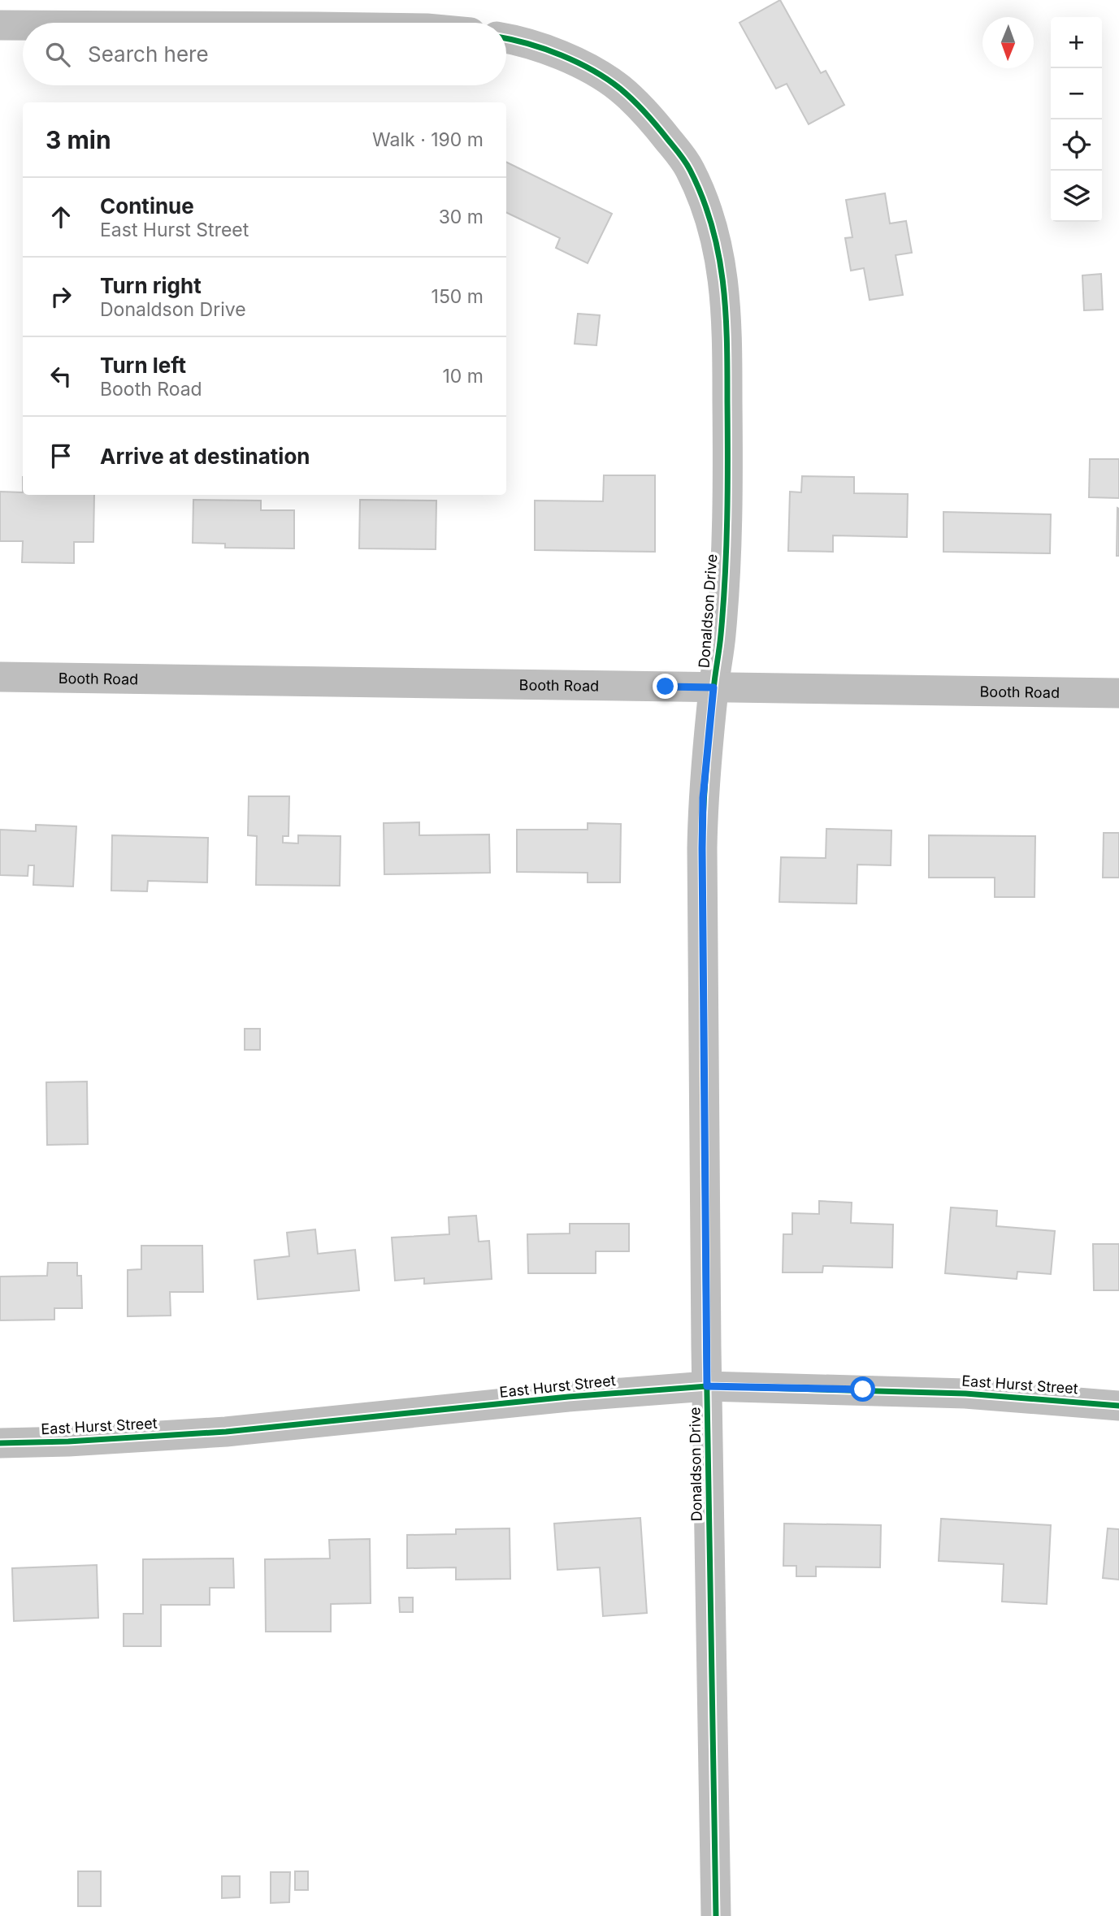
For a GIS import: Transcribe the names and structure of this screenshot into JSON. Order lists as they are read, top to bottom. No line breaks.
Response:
{"streets":{"street":["Donaldson Drive","Booth Road","East Hurst Street"]},"crossings":[["Donaldson Drive","Booth Road"],["Donaldson Drive","East Hurst Street"]],"north":"bottom","page":{"map_buttons":["+","−"],"search":"Search here","heading":["3 min","Walk · 190 m"],"list":[["Continue","East Hurst Street","30 m"],["Turn right","Donaldson Drive","150 m"],["Turn left","Booth Road","10 m"],"Arrive at destination"]}}
